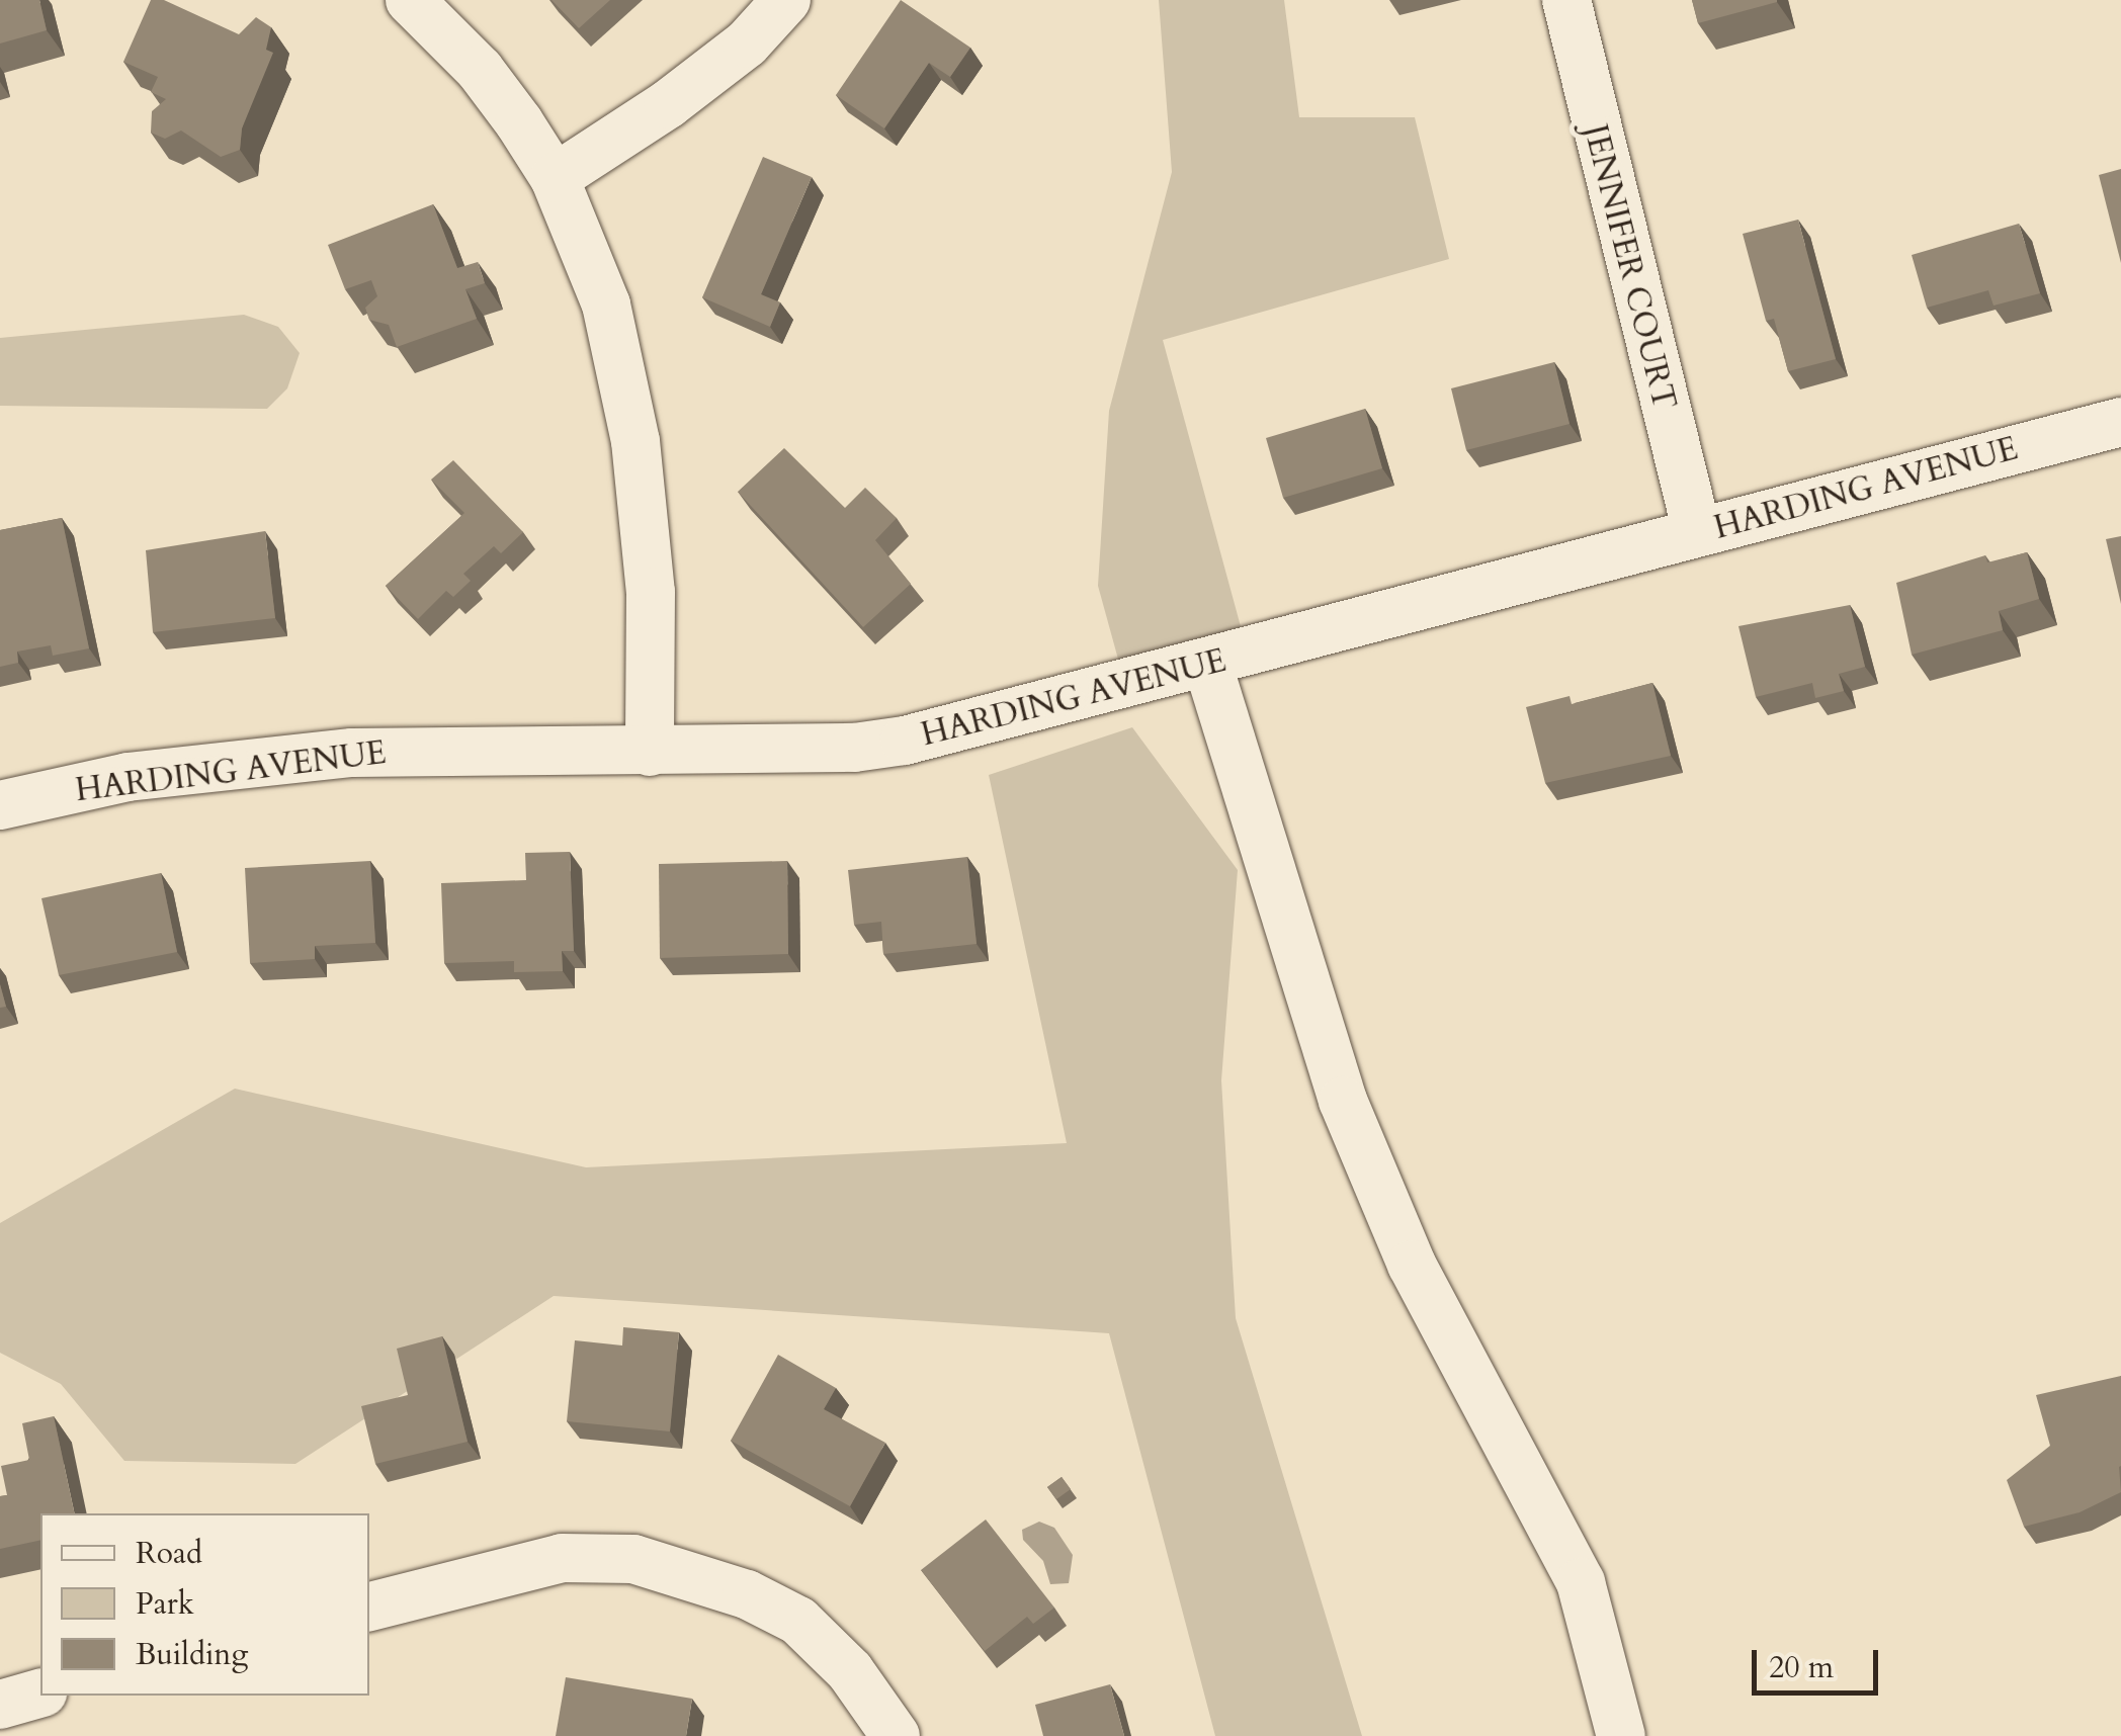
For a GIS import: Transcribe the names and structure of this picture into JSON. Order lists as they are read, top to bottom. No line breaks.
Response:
{"streets":{"street":["JENNIFER COURT","HARDING AVENUE"]},"crossings":[["JENNIFER COURT","HARDING AVENUE"]],"legend":["Road","Park","Building"],"scale_bar":"20 m"}
